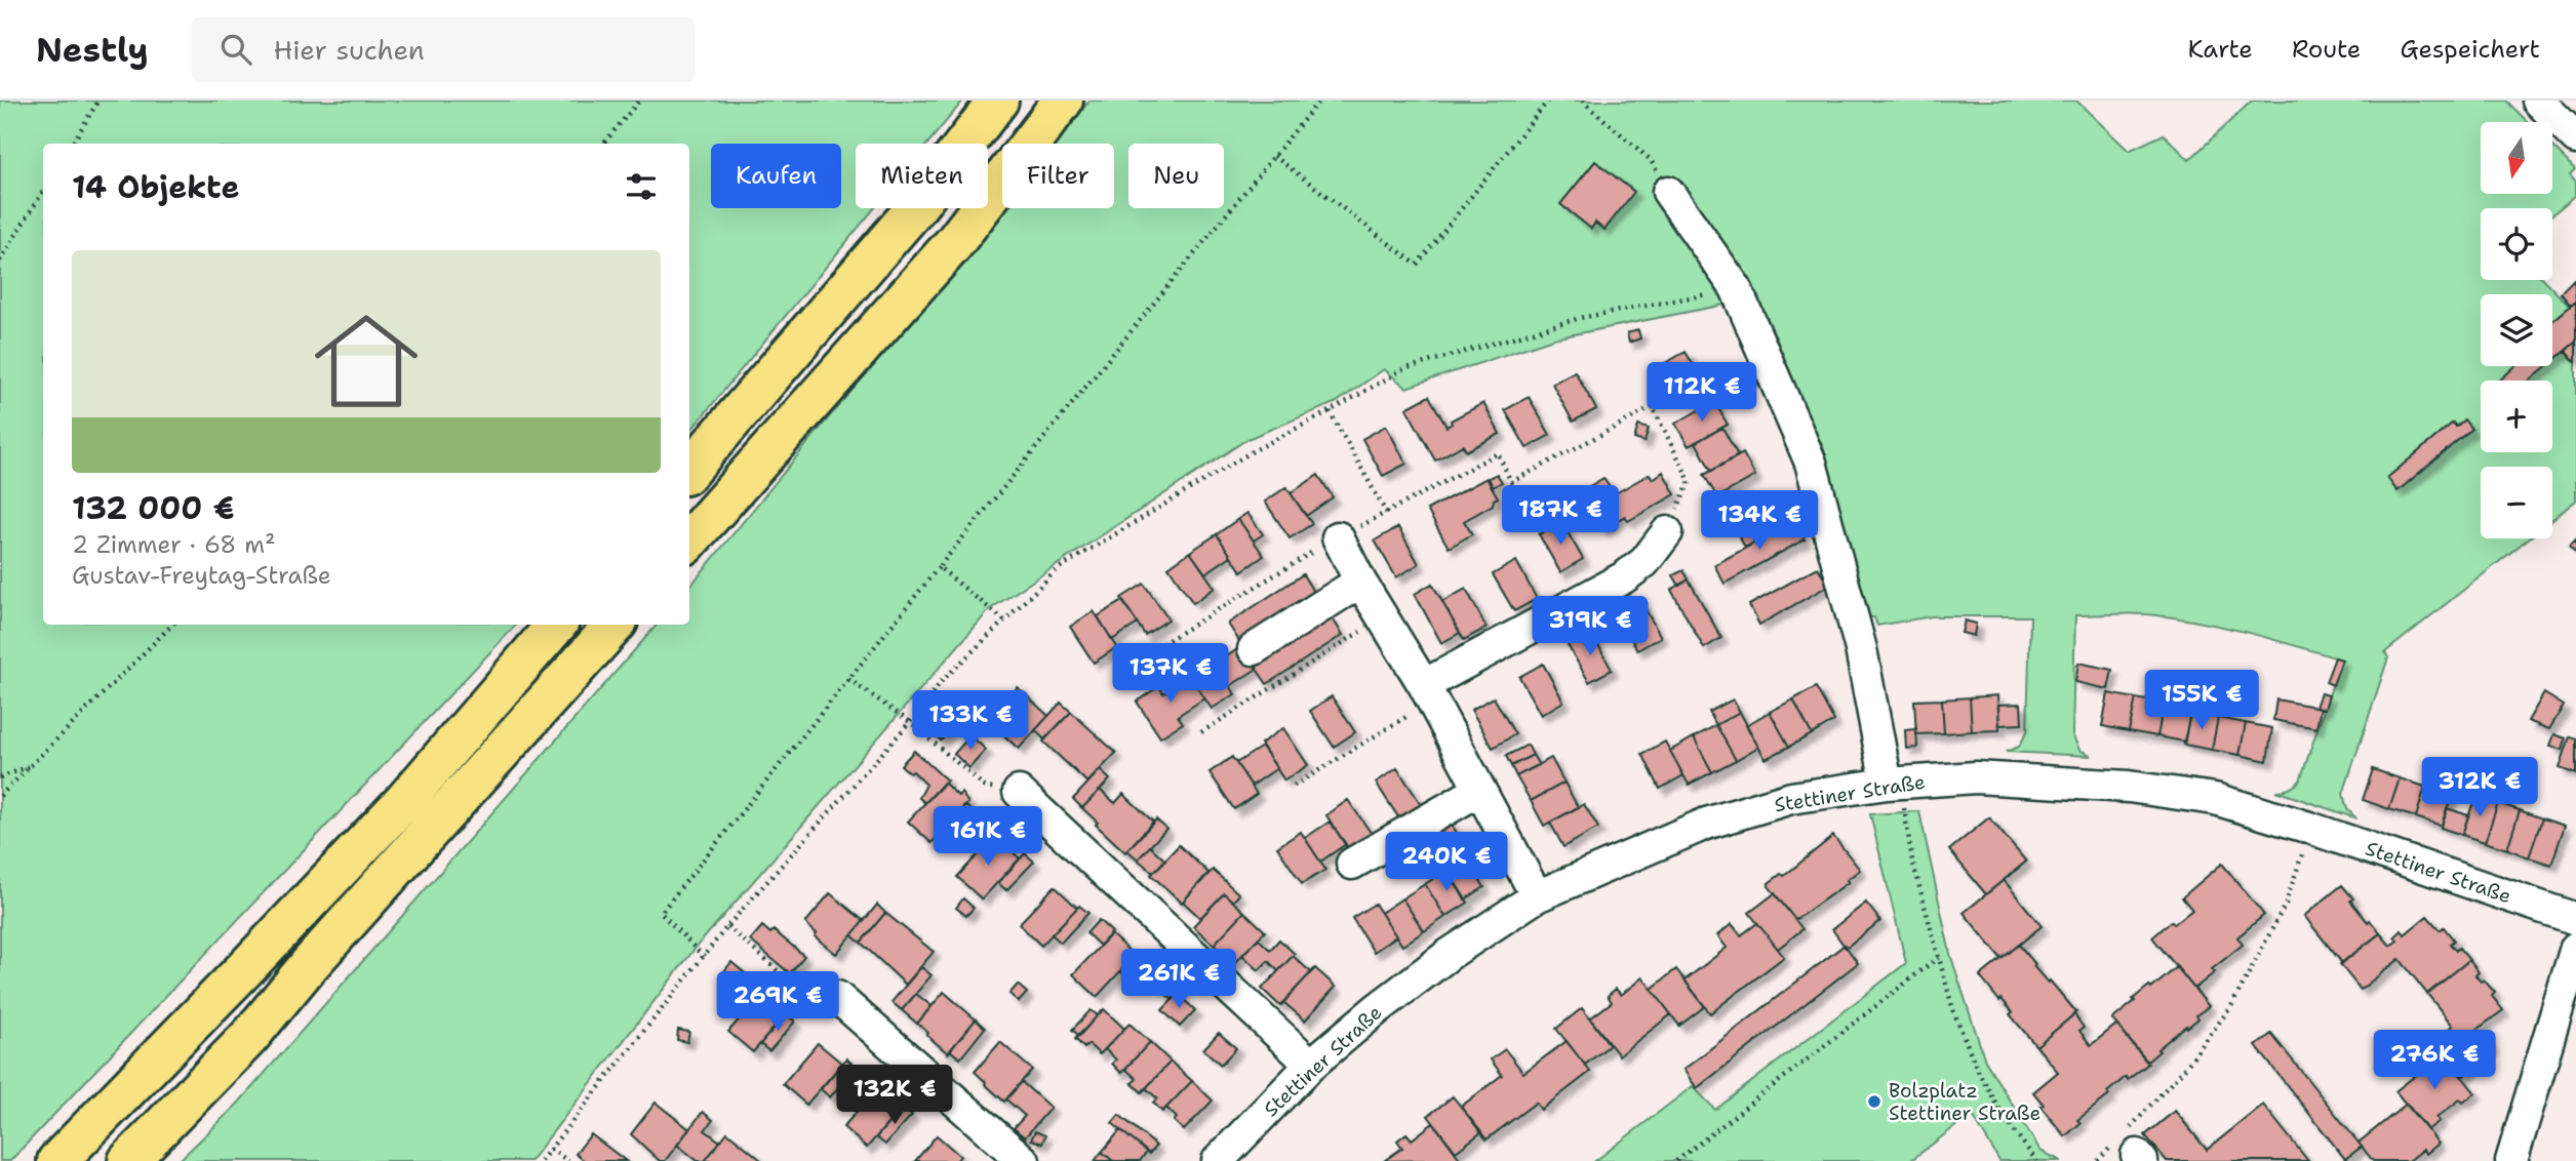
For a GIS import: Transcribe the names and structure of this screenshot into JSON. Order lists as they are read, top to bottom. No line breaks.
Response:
{"streets":{"street":["Stettiner Straße"]},"places":["Bolzplatz Stettiner Straße"],"north":"bottom","page":{"header":"Nestly","search":"Hier suchen","nav":["Karte","Route","Gespeichert"],"map_buttons":["+","−"],"chip":["Kaufen","Mieten","Filter","Neu"],"heading":"14 Objekte","list":[{"name":"132 000 €","note":"2 Zimmer · 68 m² · Gustav-Freytag-Straße"}],"price":["112K €","187K €","134K €","319K €","137K €","155K €","133K €","312K €","161K €","240K €","261K €","269K €","276K €","132K €"]}}
